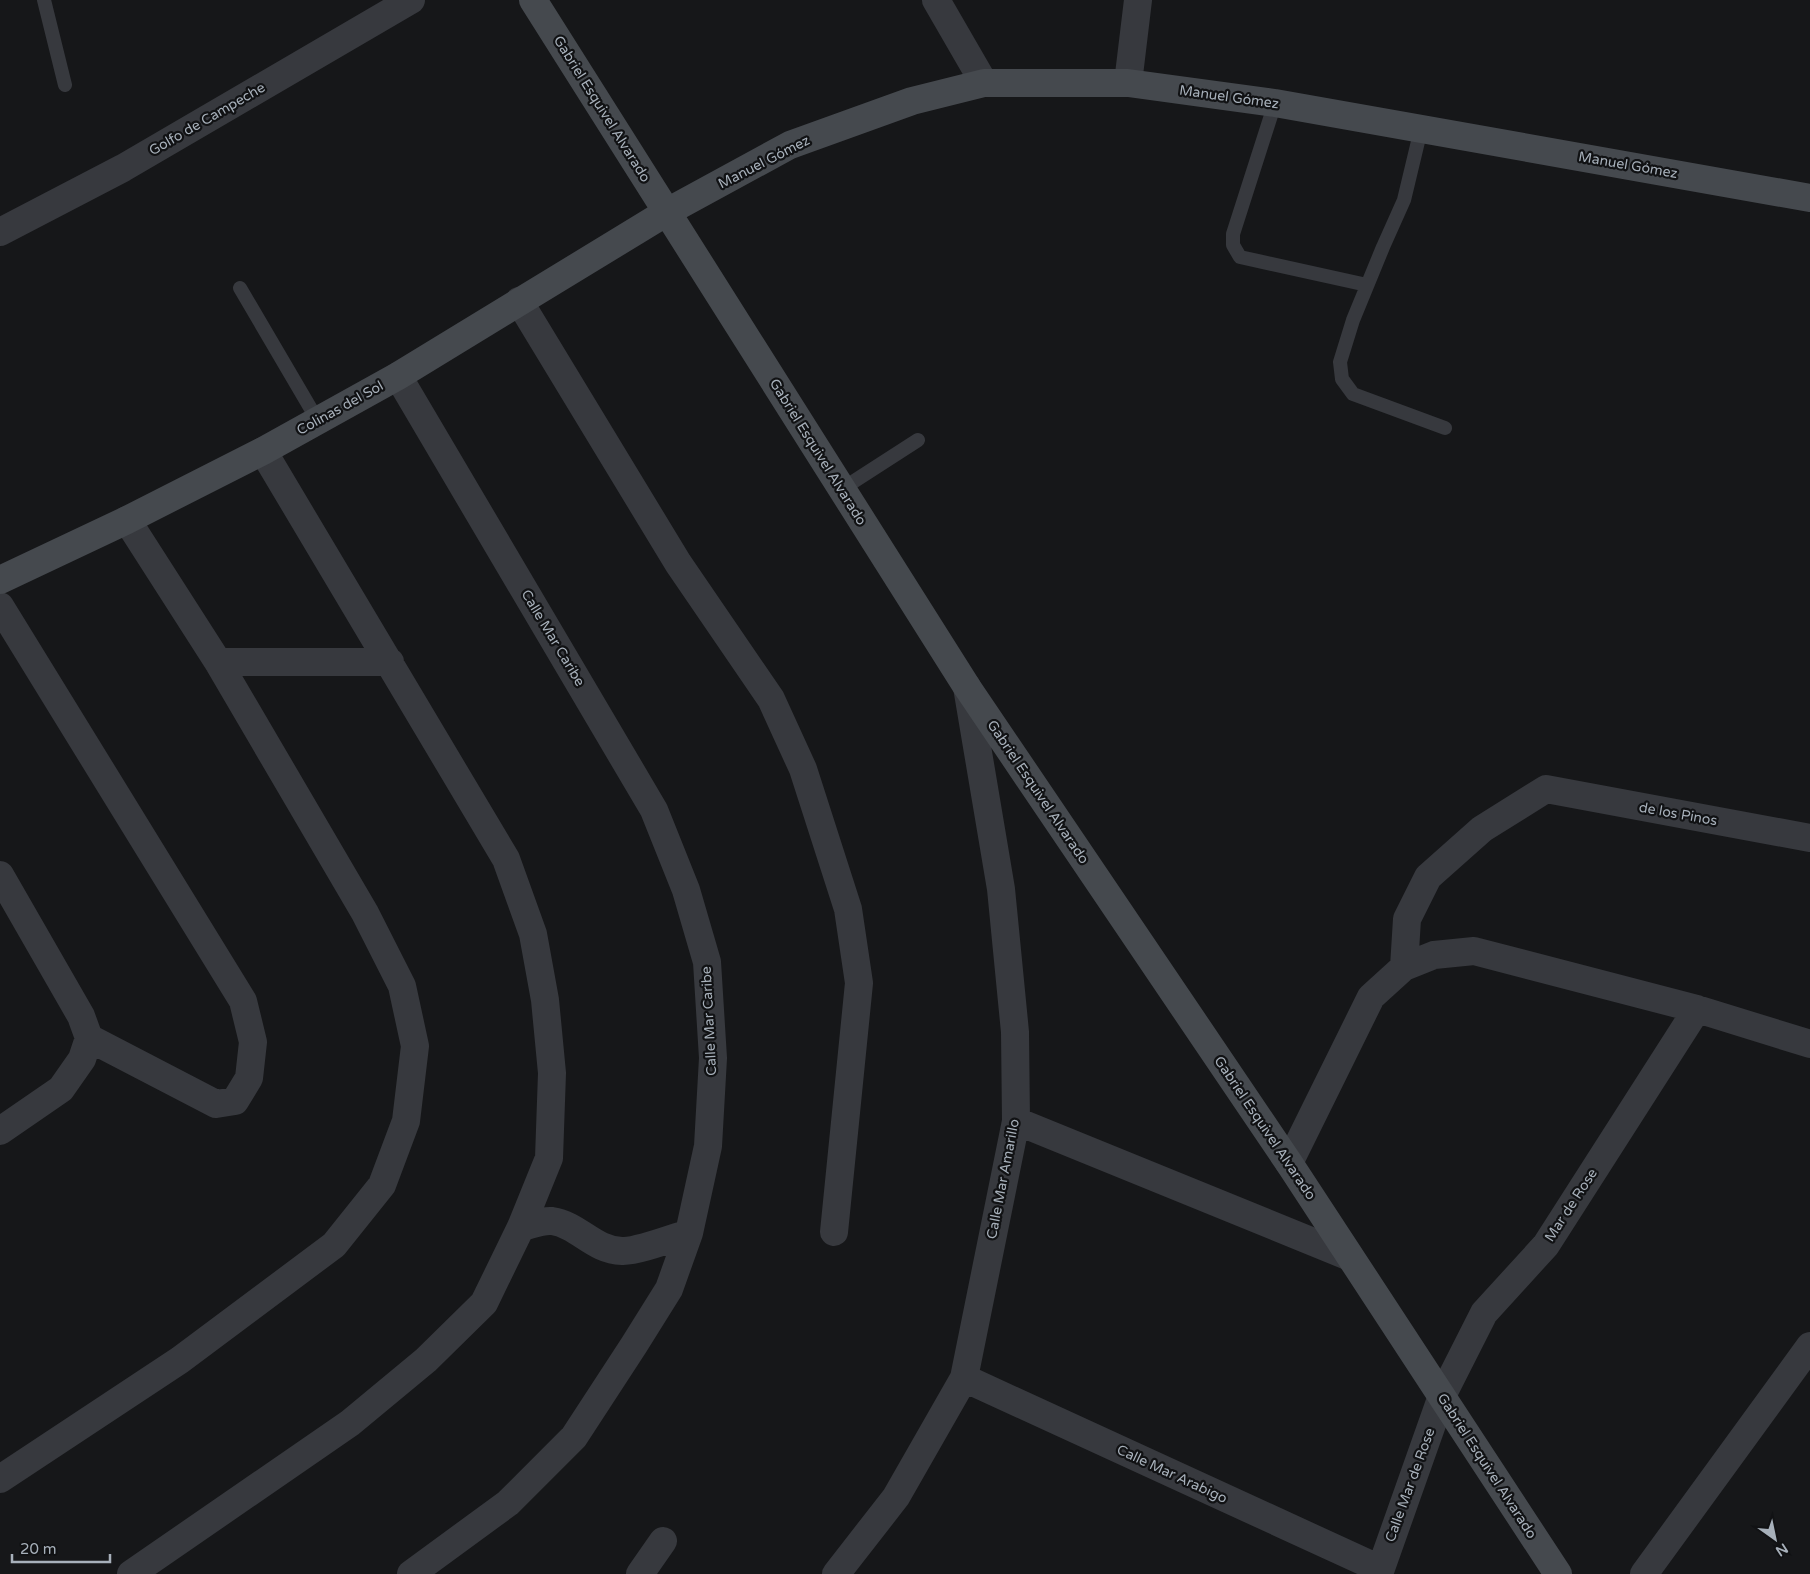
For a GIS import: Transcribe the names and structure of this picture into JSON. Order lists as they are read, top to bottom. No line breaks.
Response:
{"streets":{"street":["Manuel Gómez","Gabriel Esquivel Alvarado","Golfo de Campeche","Colinas del Sol","Calle Mar Caribe","de los Pinos","Calle Mar Amarillo","Mar de Rose","Calle Mar Arabigo","Calle Mar de Rose"]},"crossings":[["Manuel Gómez","Gabriel Esquivel Alvarado"],["Manuel Gómez","Colinas del Sol"],["Gabriel Esquivel Alvarado","Colinas del Sol"],["Gabriel Esquivel Alvarado","Calle Mar Amarillo"],["Gabriel Esquivel Alvarado","Mar de Rose"],["Gabriel Esquivel Alvarado","Calle Mar de Rose"],["Colinas del Sol","Calle Mar Caribe"],["Calle Mar Amarillo","Calle Mar Arabigo"],["Mar de Rose","Calle Mar de Rose"],["Calle Mar Arabigo","Calle Mar de Rose"]],"scale_bar":"20 m","north":"bottom right"}
